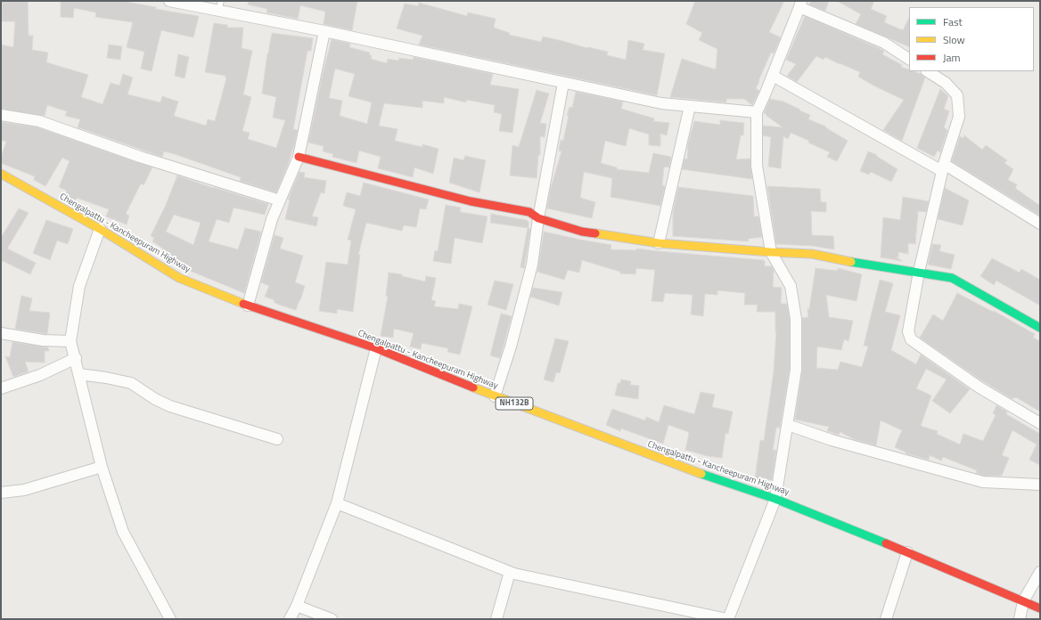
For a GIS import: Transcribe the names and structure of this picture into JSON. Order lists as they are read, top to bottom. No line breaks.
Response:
{"streets":{"main road":["Chengalpattu - Kancheepuram Highway","NH132B"]},"legend":["Fast","Slow","Jam"]}
